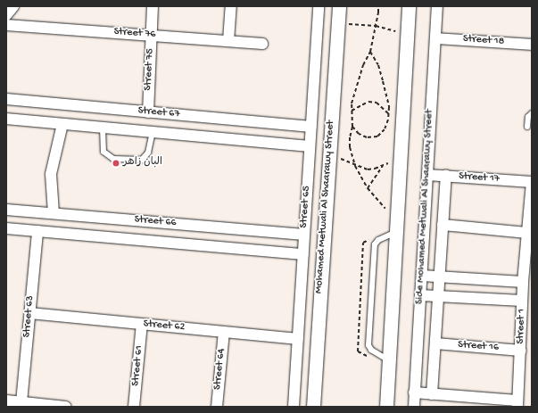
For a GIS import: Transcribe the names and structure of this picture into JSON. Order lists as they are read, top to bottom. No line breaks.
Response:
{"streets":{"street":["Street 76","Street 18","Street 75","Street 67","Street 17","Street 65","Mohamed Metwali Al Shaarawy Street","Side Mohamed Metwali Al Shaarawy Street","Street 66","Street 63","Street 62","Street 1","Street 16","Street 61","Street 64"]},"crossings":[["Street 76","Street 75"],["Street 18","Side Mohamed Metwali Al Shaarawy Street"],["Street 75","Street 67"],["Street 67","Street 65"],["Street 17","Side Mohamed Metwali Al Shaarawy Street"],["Street 17","Street 1"],["Street 65","Street 66"],["Street 65","Street 62"],["Street 66","Street 63"],["Street 63","Street 62"],["Street 62","Street 61"],["Street 62","Street 64"],["Street 1","Street 16"]],"places":["البان زاهر"]}
